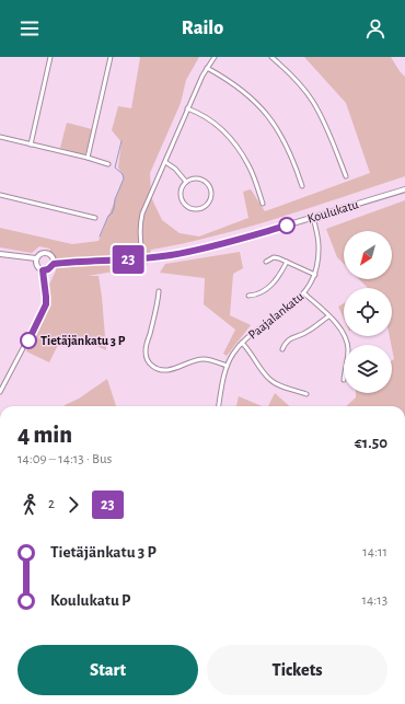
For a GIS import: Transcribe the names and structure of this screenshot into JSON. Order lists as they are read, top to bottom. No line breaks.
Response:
{"streets":{"street":["Koulukatu","Paajalankatu"]},"crossings":[["Koulukatu","Paajalankatu"]],"places":["Tietäjänkatu 3 P"],"lines":["bus line 23"],"north":"bottom left","page":{"header":"Railo","on_map":"23","heading":["4 min","14:09 – 14:13 · Bus","€1.50"],"legs":["2","23"],"list":[{"name":"Tietäjänkatu 3 P","value":"14:11"},{"name":"Koulukatu P","value":"14:13"}],"buttons":["Start","Tickets"]}}
